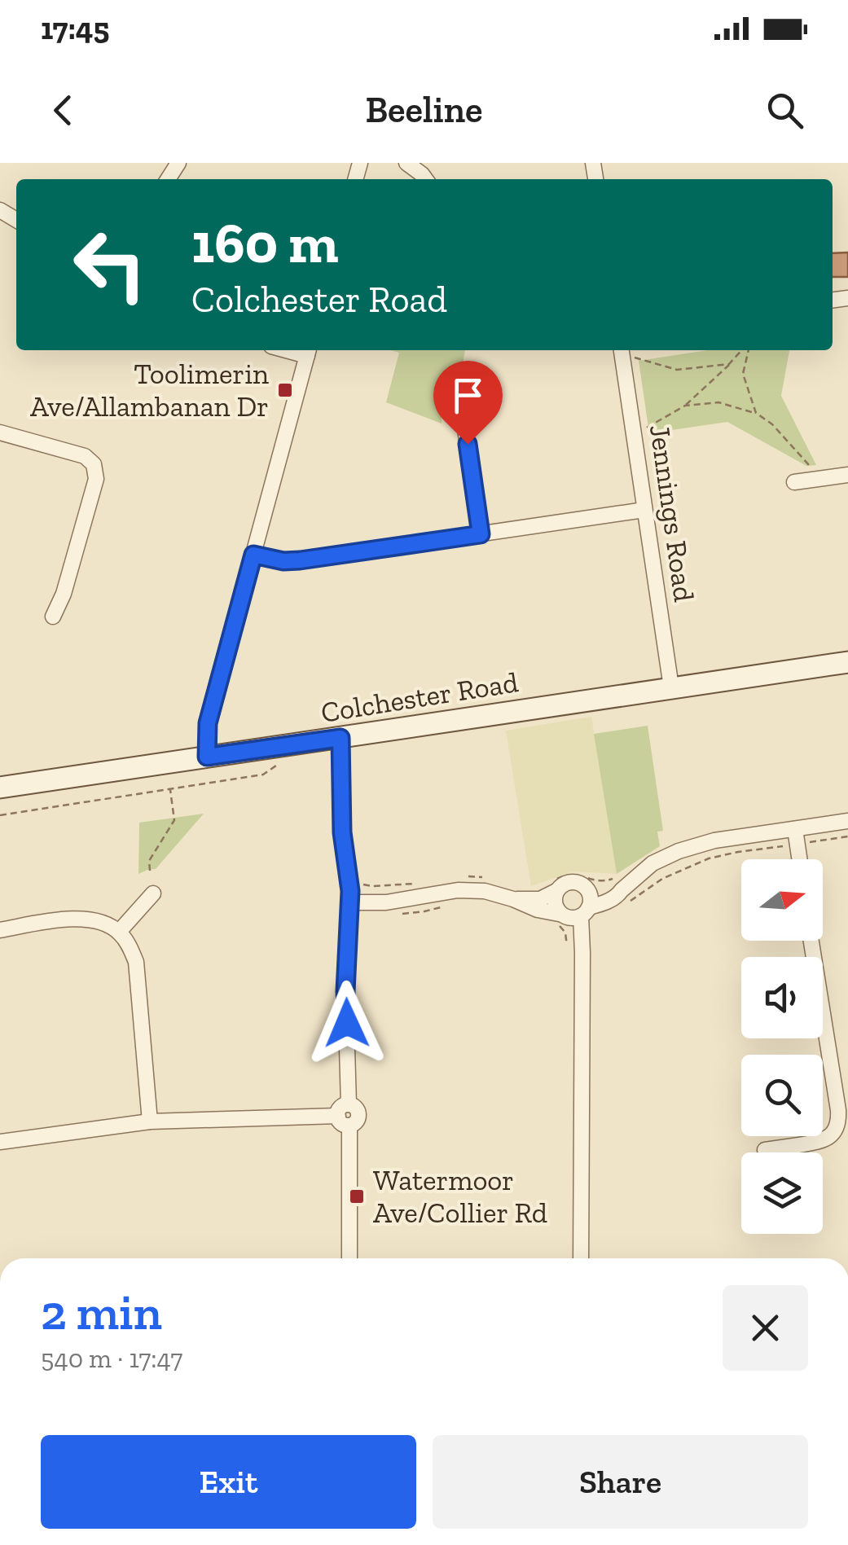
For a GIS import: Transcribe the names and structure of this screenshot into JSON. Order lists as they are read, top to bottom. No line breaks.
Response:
{"streets":{"main road":["Colchester Road"],"street":["Jennings Road"]},"crossings":[["Jennings Road","Colchester Road"]],"places":{"transit":["Toolimerin Ave/Allambanan Dr","Watermoor Ave/Collier Rd"]},"north":"right","page":{"status":"17:45","header":"Beeline","turn":["160 m","Colchester Road"],"heading":["2 min","540 m · 17:47"],"buttons":["Exit","Share"]}}
